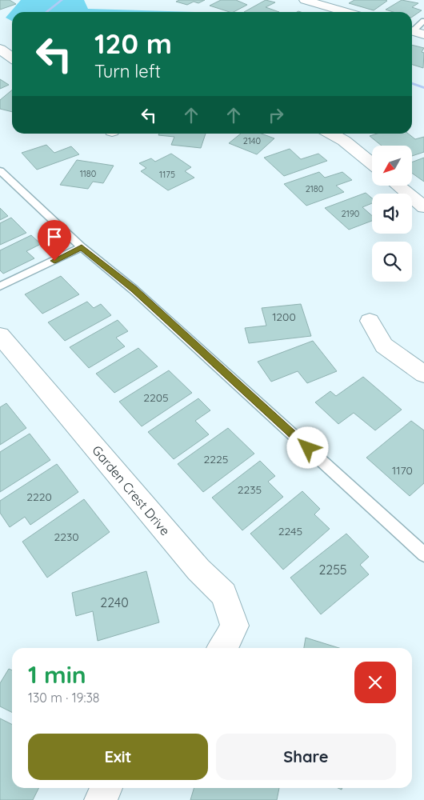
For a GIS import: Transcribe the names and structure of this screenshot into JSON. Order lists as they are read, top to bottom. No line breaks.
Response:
{"streets":{"street":["Garden Crest Drive"]},"house_numbers":["2140","1180","1175","2180","2190","1200","2205","2225","1170","2235","2220","2245","2230","2255","2240"],"north":"bottom left","page":{"turn":["120 m","Turn left"],"heading":["1 min","130 m · 19:38"],"buttons":["Exit","Share"]}}
